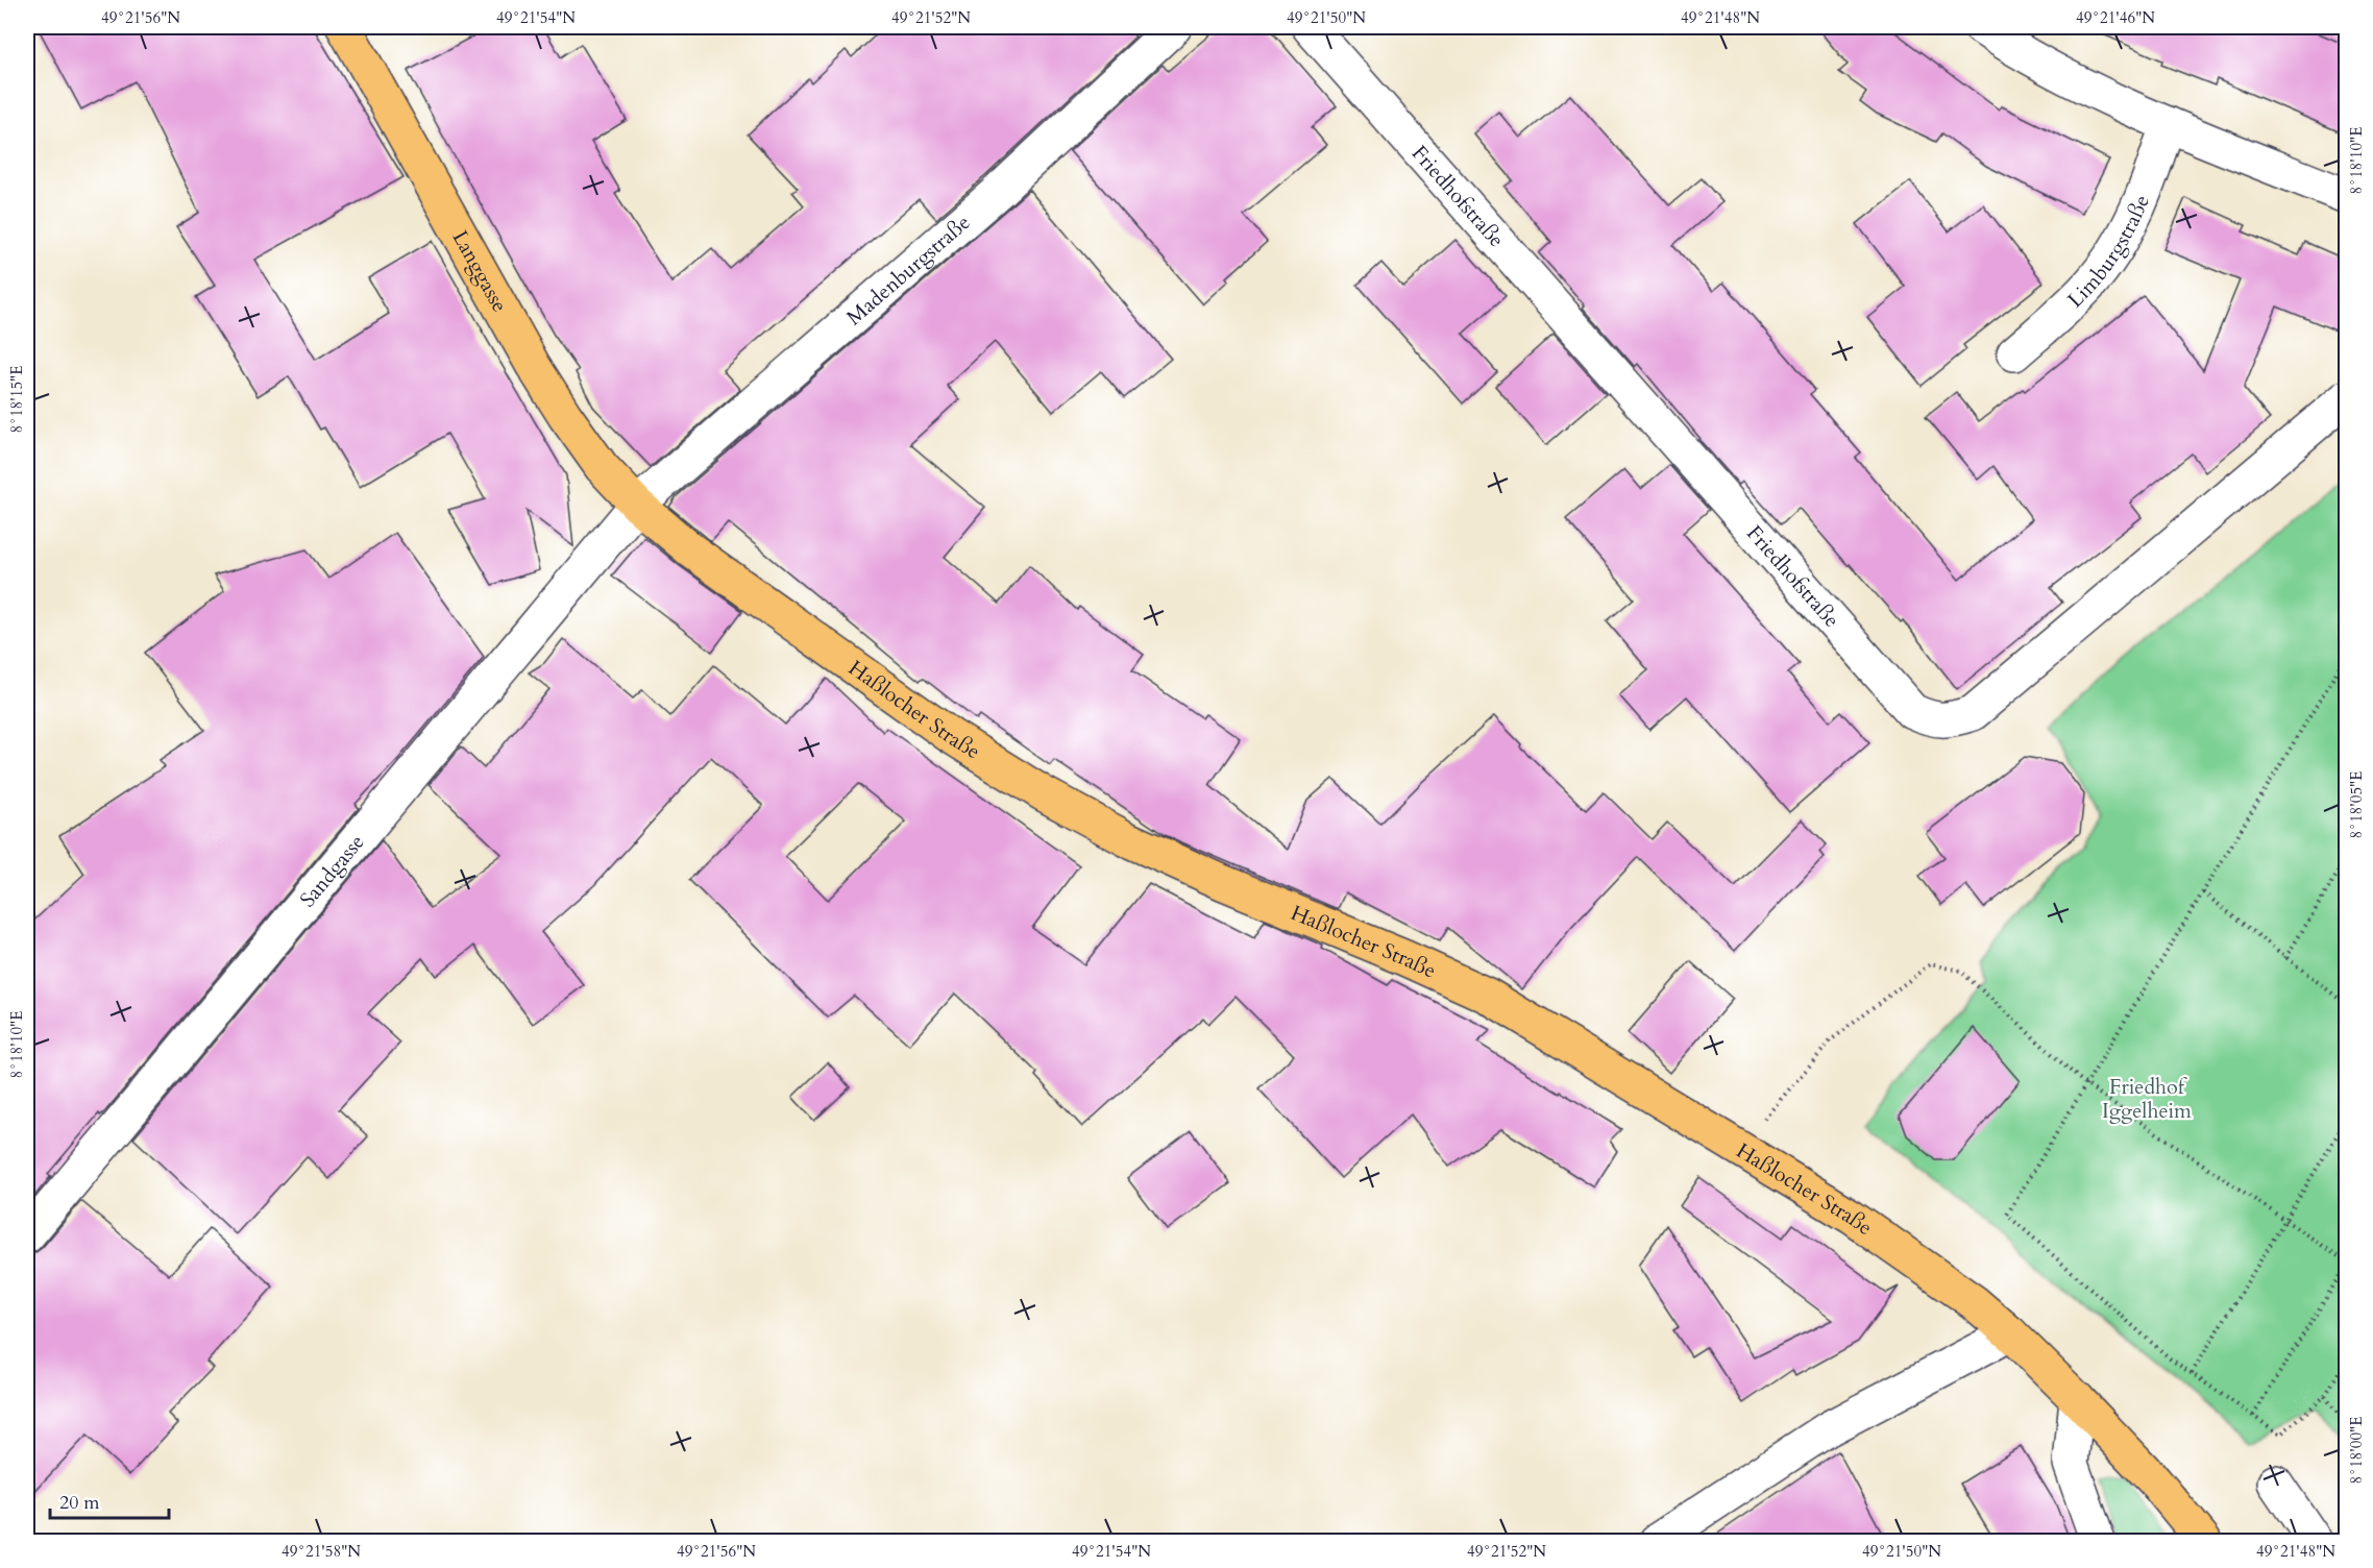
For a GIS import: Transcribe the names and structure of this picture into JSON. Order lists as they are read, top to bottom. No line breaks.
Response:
{"streets":{"main road":["Langgasse","Haßlocher Straße"],"street":["Friedhofstraße","Limburgstraße","Madenburgstraße","Sandgasse"]},"crossings":[["Madenburgstraße","Langgasse"],["Madenburgstraße","Haßlocher Straße"],["Madenburgstraße","Sandgasse"],["Langgasse","Haßlocher Straße"],["Langgasse","Sandgasse"],["Haßlocher Straße","Sandgasse"]],"parks":["Friedhof Iggelheim"],"scale_bar":"20 m","coordinates":["49°21'56\"N","49°21'54\"N","49°21'52\"N","49°21'50\"N","49°21'48\"N","49°21'46\"N","8°18'10\"E","8°18'15\"E","8°18'05\"E","8°18'00\"E","49°21'58\"N"]}
